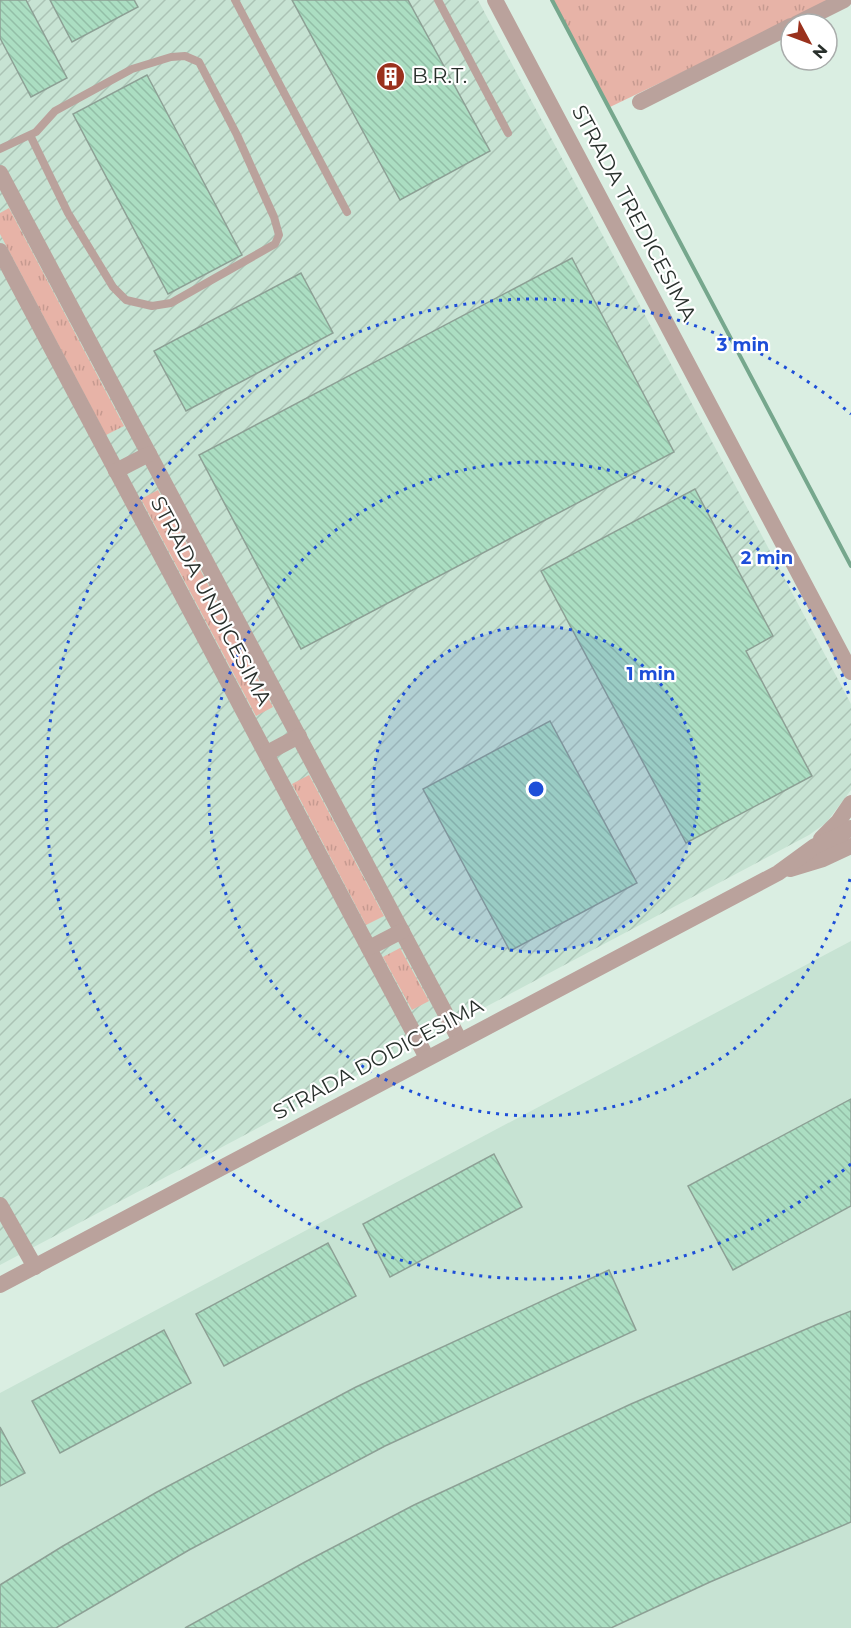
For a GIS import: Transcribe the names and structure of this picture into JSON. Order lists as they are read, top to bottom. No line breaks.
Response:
{"streets":{"street":["STRADA TREDICESIMA","STRADA UNDICESIMA","STRADA DODICESIMA"]},"crossings":[["STRADA UNDICESIMA","STRADA DODICESIMA"]],"places":{"building":["B.R.T."]},"north":"bottom right","rings":["3 min","2 min","1 min"]}
